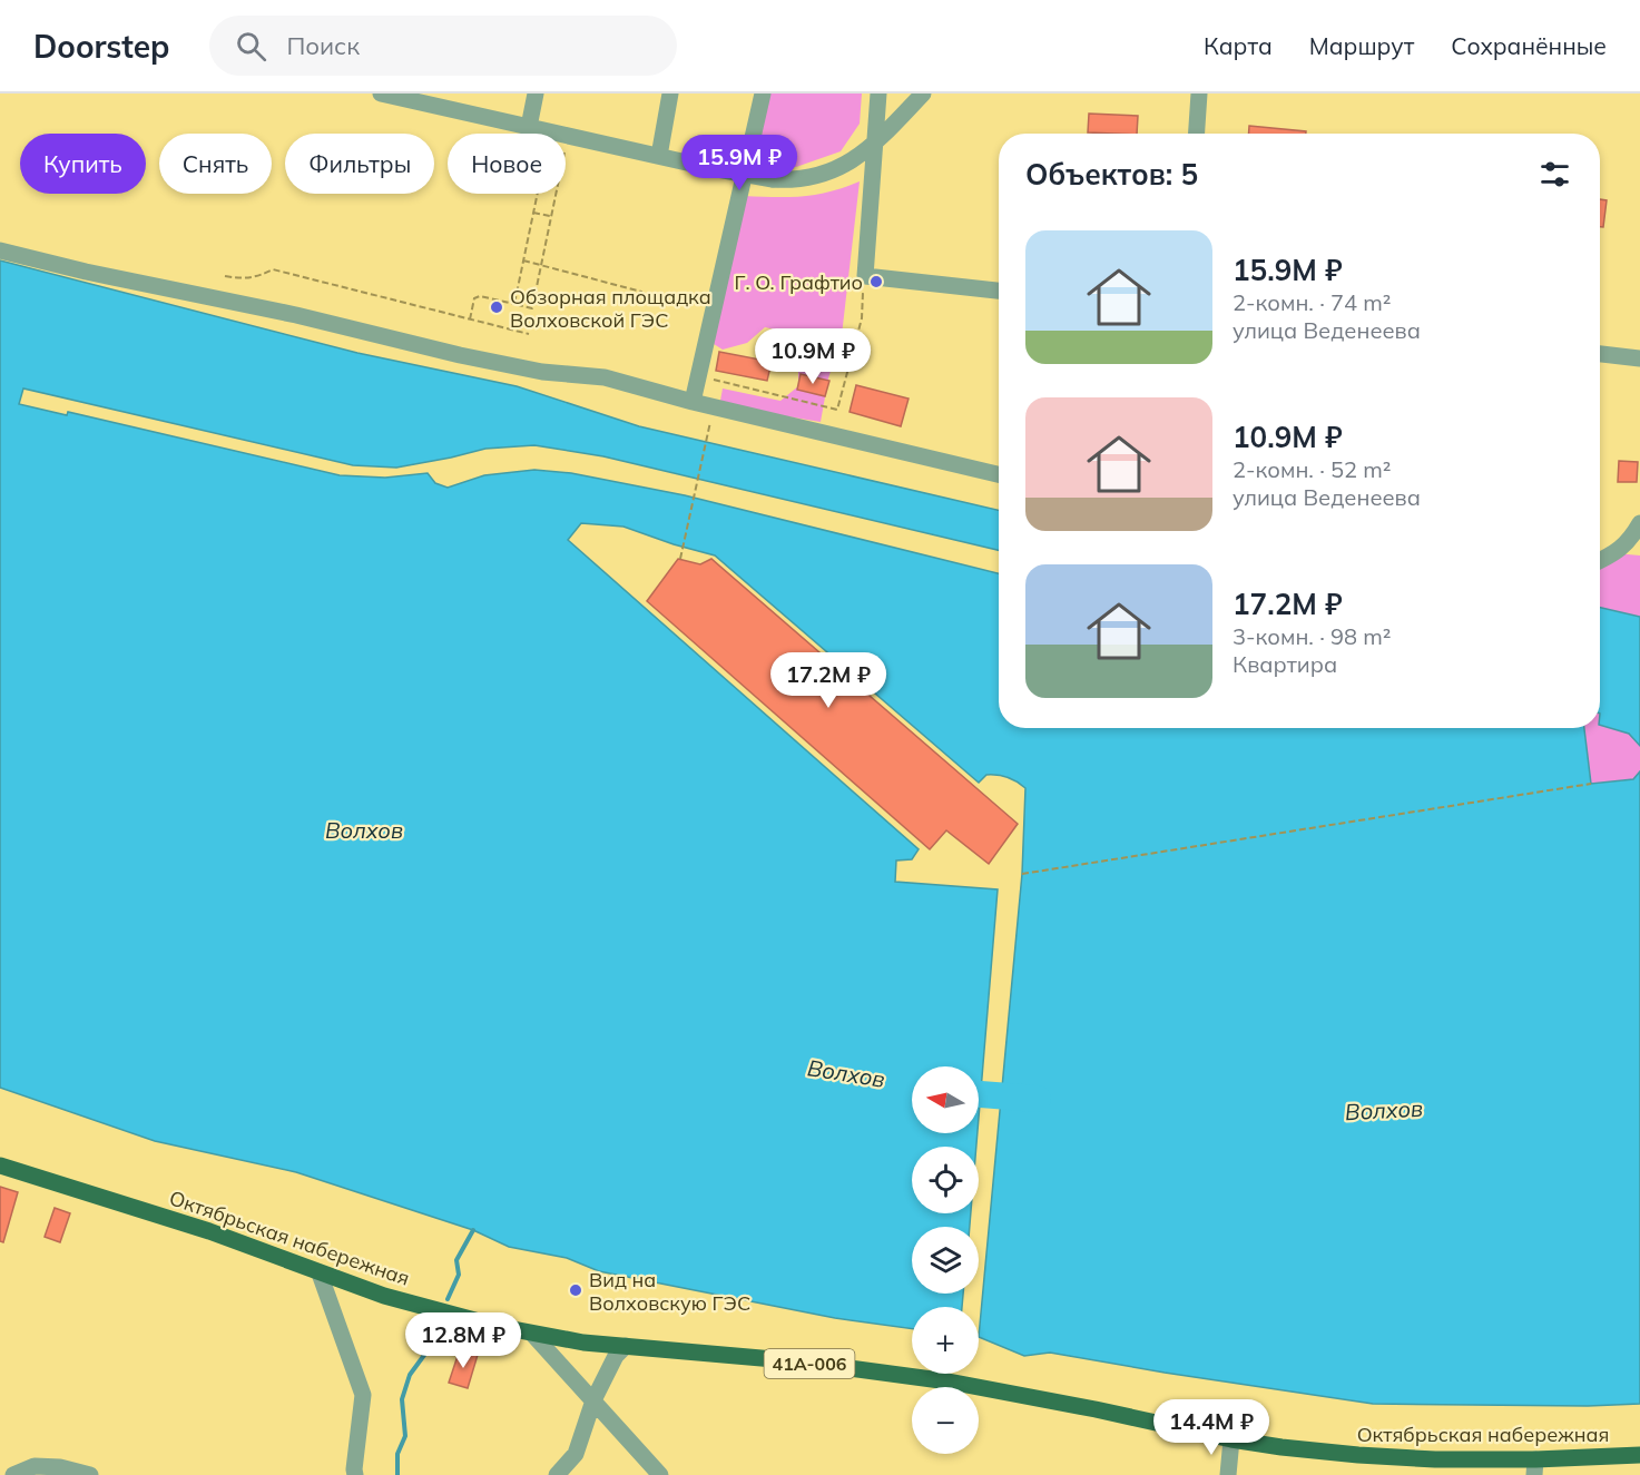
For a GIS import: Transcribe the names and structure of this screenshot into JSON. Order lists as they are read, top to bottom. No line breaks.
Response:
{"streets":{"main road":["Октябрьская набережная","41А-006"]},"water":["Волхов"],"places":["Г. О. Графтио","Обзорная площадка Волховской ГЭС","Вид на Волховскую ГЭС"],"north":"left","page":{"header":"Doorstep","search":"Поиск","nav":["Карта","Маршрут","Сохранённые"],"chip":["Купить","Снять","Фильтры","Новое"],"heading":"Объектов: 5","price":["15.9M ₽","10.9M ₽","17.2M ₽","12.8M ₽","14.4M ₽"],"list":[{"name":"15.9M ₽","note":"2-комн. · 74 m² · улица Веденеева"},{"name":"10.9M ₽","note":"2-комн. · 52 m² · улица Веденеева"},{"name":"17.2M ₽","note":"3-комн. · 98 m² · Квартира"}],"map_buttons":["+","−"]}}
